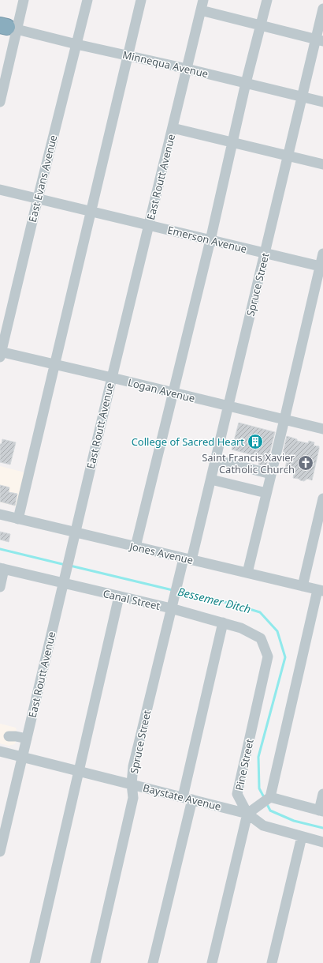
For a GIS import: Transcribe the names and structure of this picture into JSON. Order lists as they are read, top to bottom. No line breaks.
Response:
{"streets":{"street":["Minnequa Avenue","East Routt Avenue","East Evans Avenue","Emerson Avenue","Spruce Street","Logan Avenue","Jones Avenue","Canal Street","Pine Street","Baystate Avenue"]},"crossings":[["Minnequa Avenue","East Routt Avenue"],["Minnequa Avenue","East Evans Avenue"],["Minnequa Avenue","Spruce Street"],["East Routt Avenue","Emerson Avenue"],["East Routt Avenue","Logan Avenue"],["East Routt Avenue","Jones Avenue"],["East Routt Avenue","Canal Street"],["East Routt Avenue","Baystate Avenue"],["East Evans Avenue","Emerson Avenue"],["East Evans Avenue","Logan Avenue"],["Emerson Avenue","Spruce Street"],["Spruce Street","Logan Avenue"],["Spruce Street","Jones Avenue"],["Spruce Street","Canal Street"],["Spruce Street","Baystate Avenue"],["Canal Street","Pine Street"],["Pine Street","Baystate Avenue"]],"water":["Bessemer Ditch"],"places":{"building":["College of Sacred Heart"],"church":["Saint Francis Xavier Catholic Church"]}}
